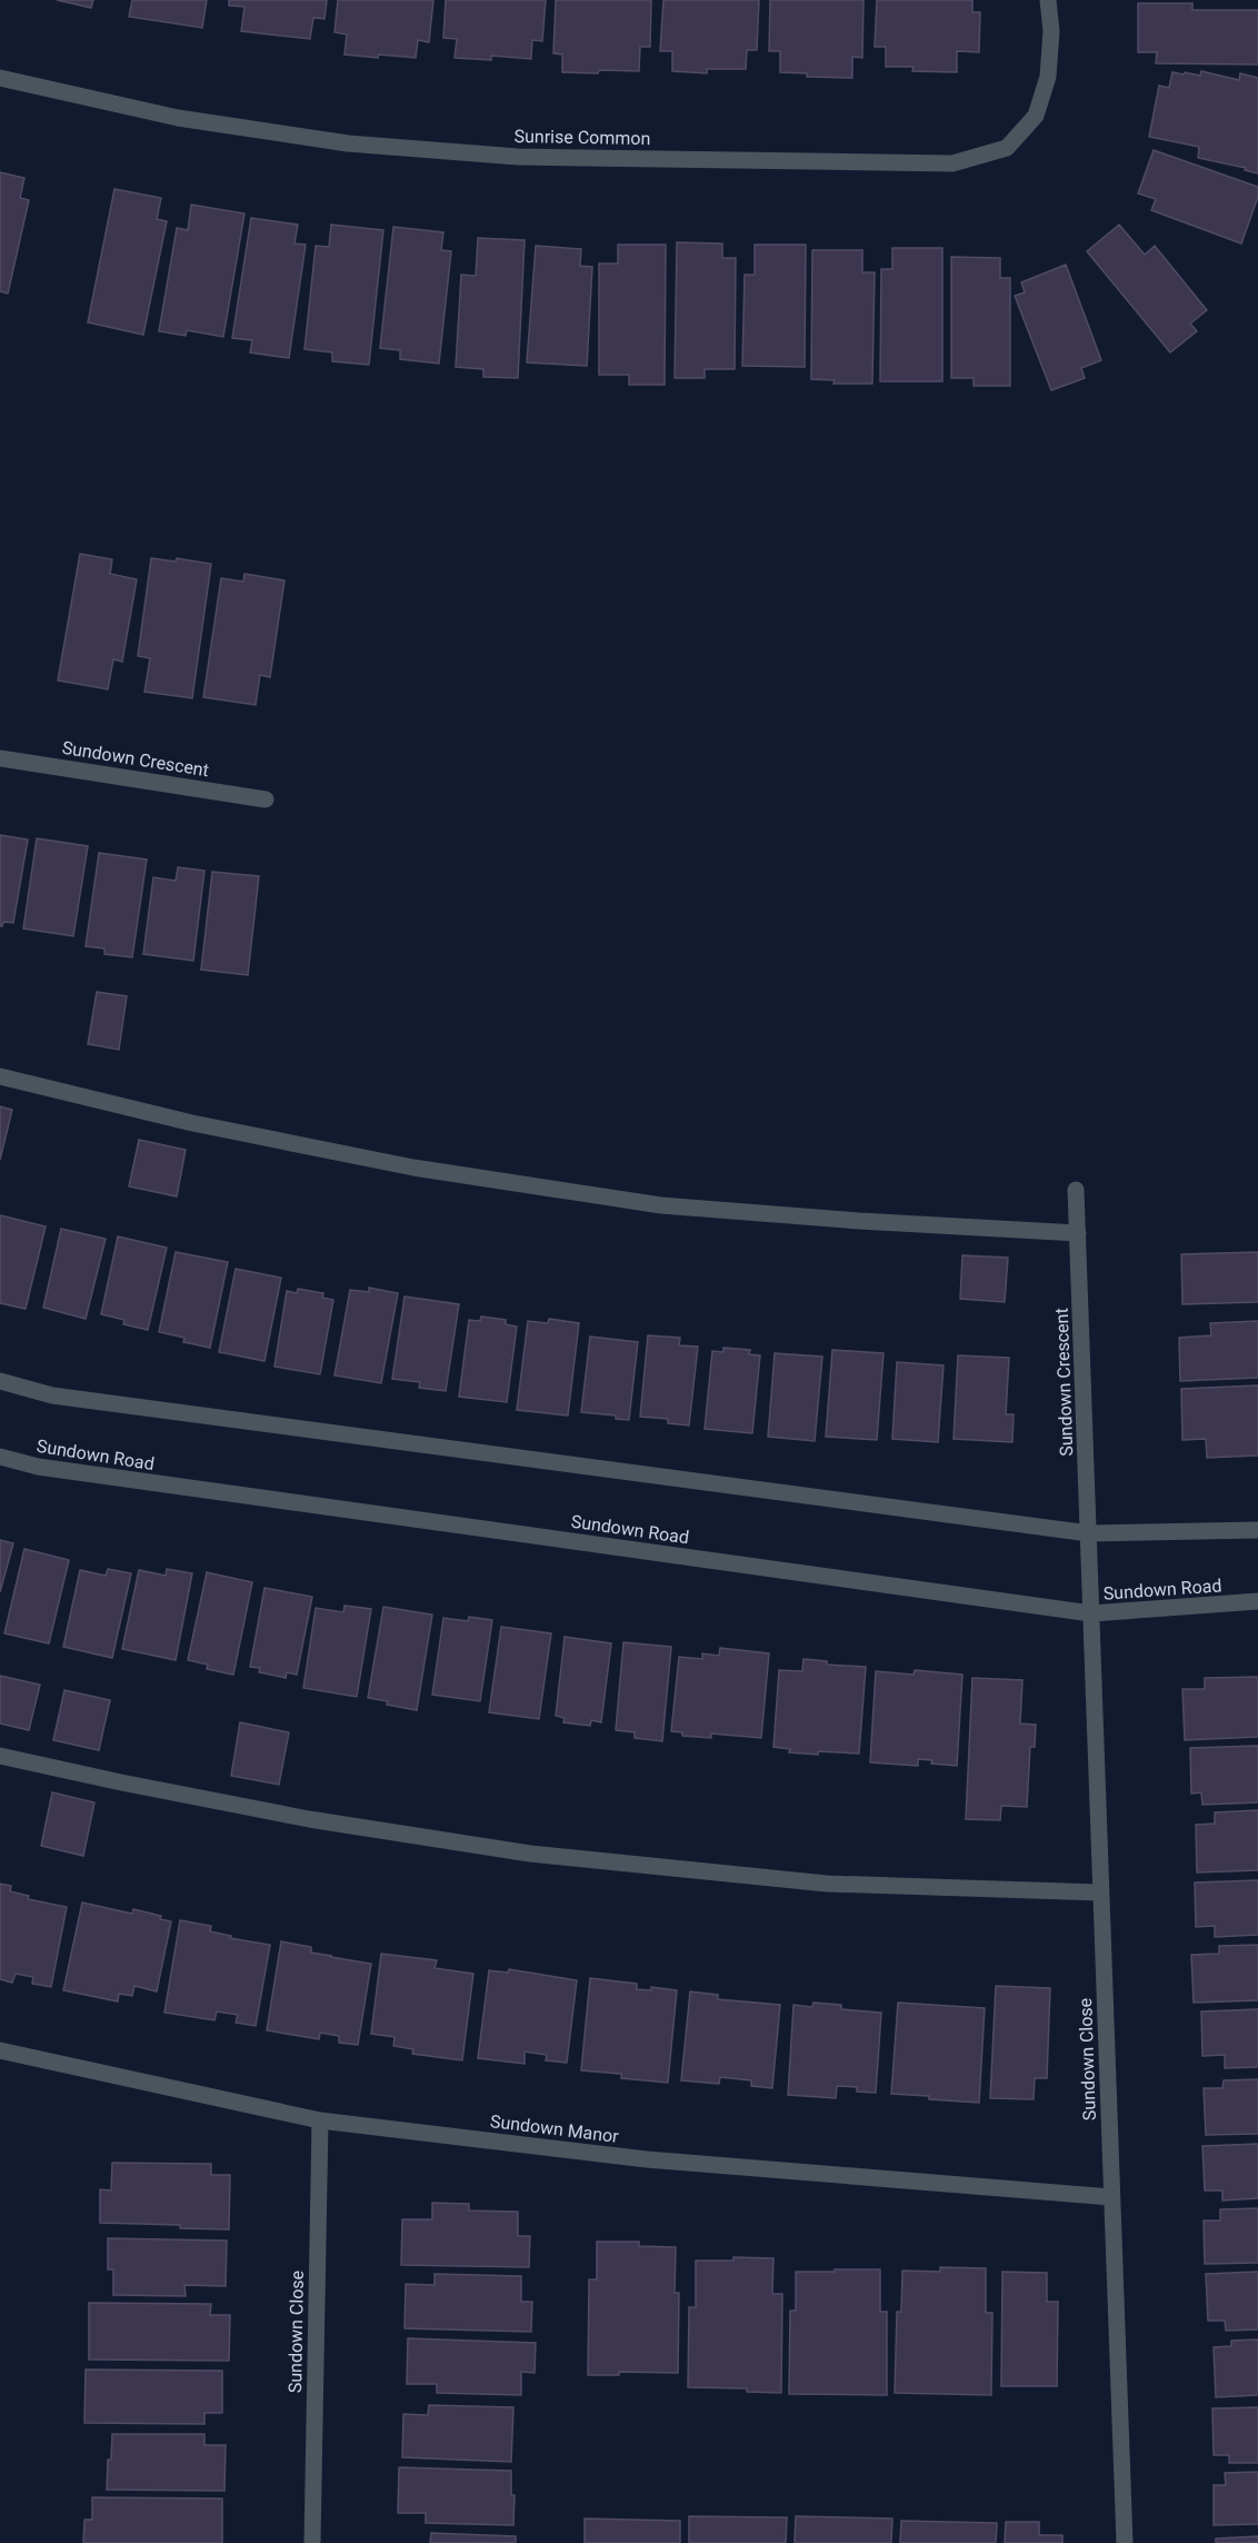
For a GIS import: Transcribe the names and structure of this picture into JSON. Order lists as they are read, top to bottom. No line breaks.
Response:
{"streets":{"street":["Sunrise Common","Sundown Crescent","Sundown Road","Sundown Close","Sundown Manor"]},"crossings":[["Sundown Crescent","Sundown Close"],["Sundown Road","Sundown Close"],["Sundown Close","Sundown Manor"]]}
